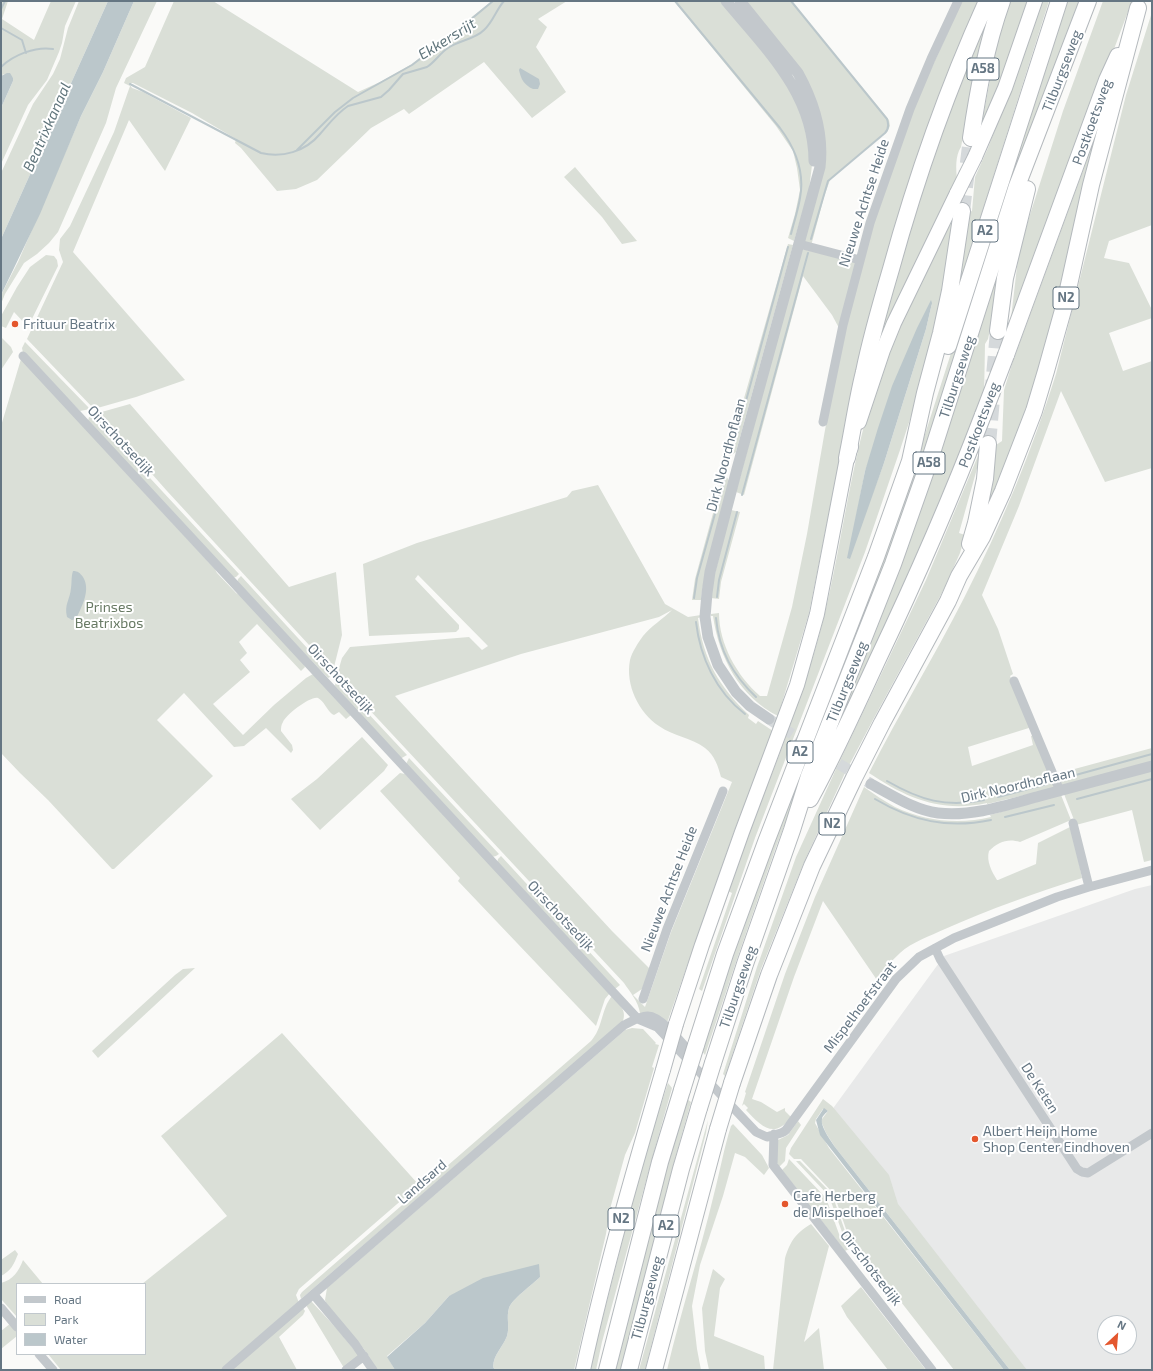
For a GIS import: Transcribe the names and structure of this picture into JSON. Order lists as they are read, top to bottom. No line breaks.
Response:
{"streets":{"highway":["A58","Tilburgseweg","Postkoetsweg","A2","N2"],"street":["Nieuwe Achtse Heide","Oirschotsedijk","Dirk Noordhoflaan","Mispelhoefstraat","De Keten","Landsard"]},"crossings":[["A58","N2"],["Tilburgseweg","Postkoetsweg"],["Tilburgseweg","A2"],["Oirschotsedijk","Mispelhoefstraat"],["Oirschotsedijk","Landsard"],["Mispelhoefstraat","De Keten"]],"water":["Ekkersrijt","Beatrixkanaal"],"parks":["Prinses Beatrixbos"],"places":["Frituur Beatrix","Albert Heijn Home Shop Center Eindhoven","Cafe Herberg de Mispelhoef"],"legend":["Road","Park","Water"],"north":"top right"}
